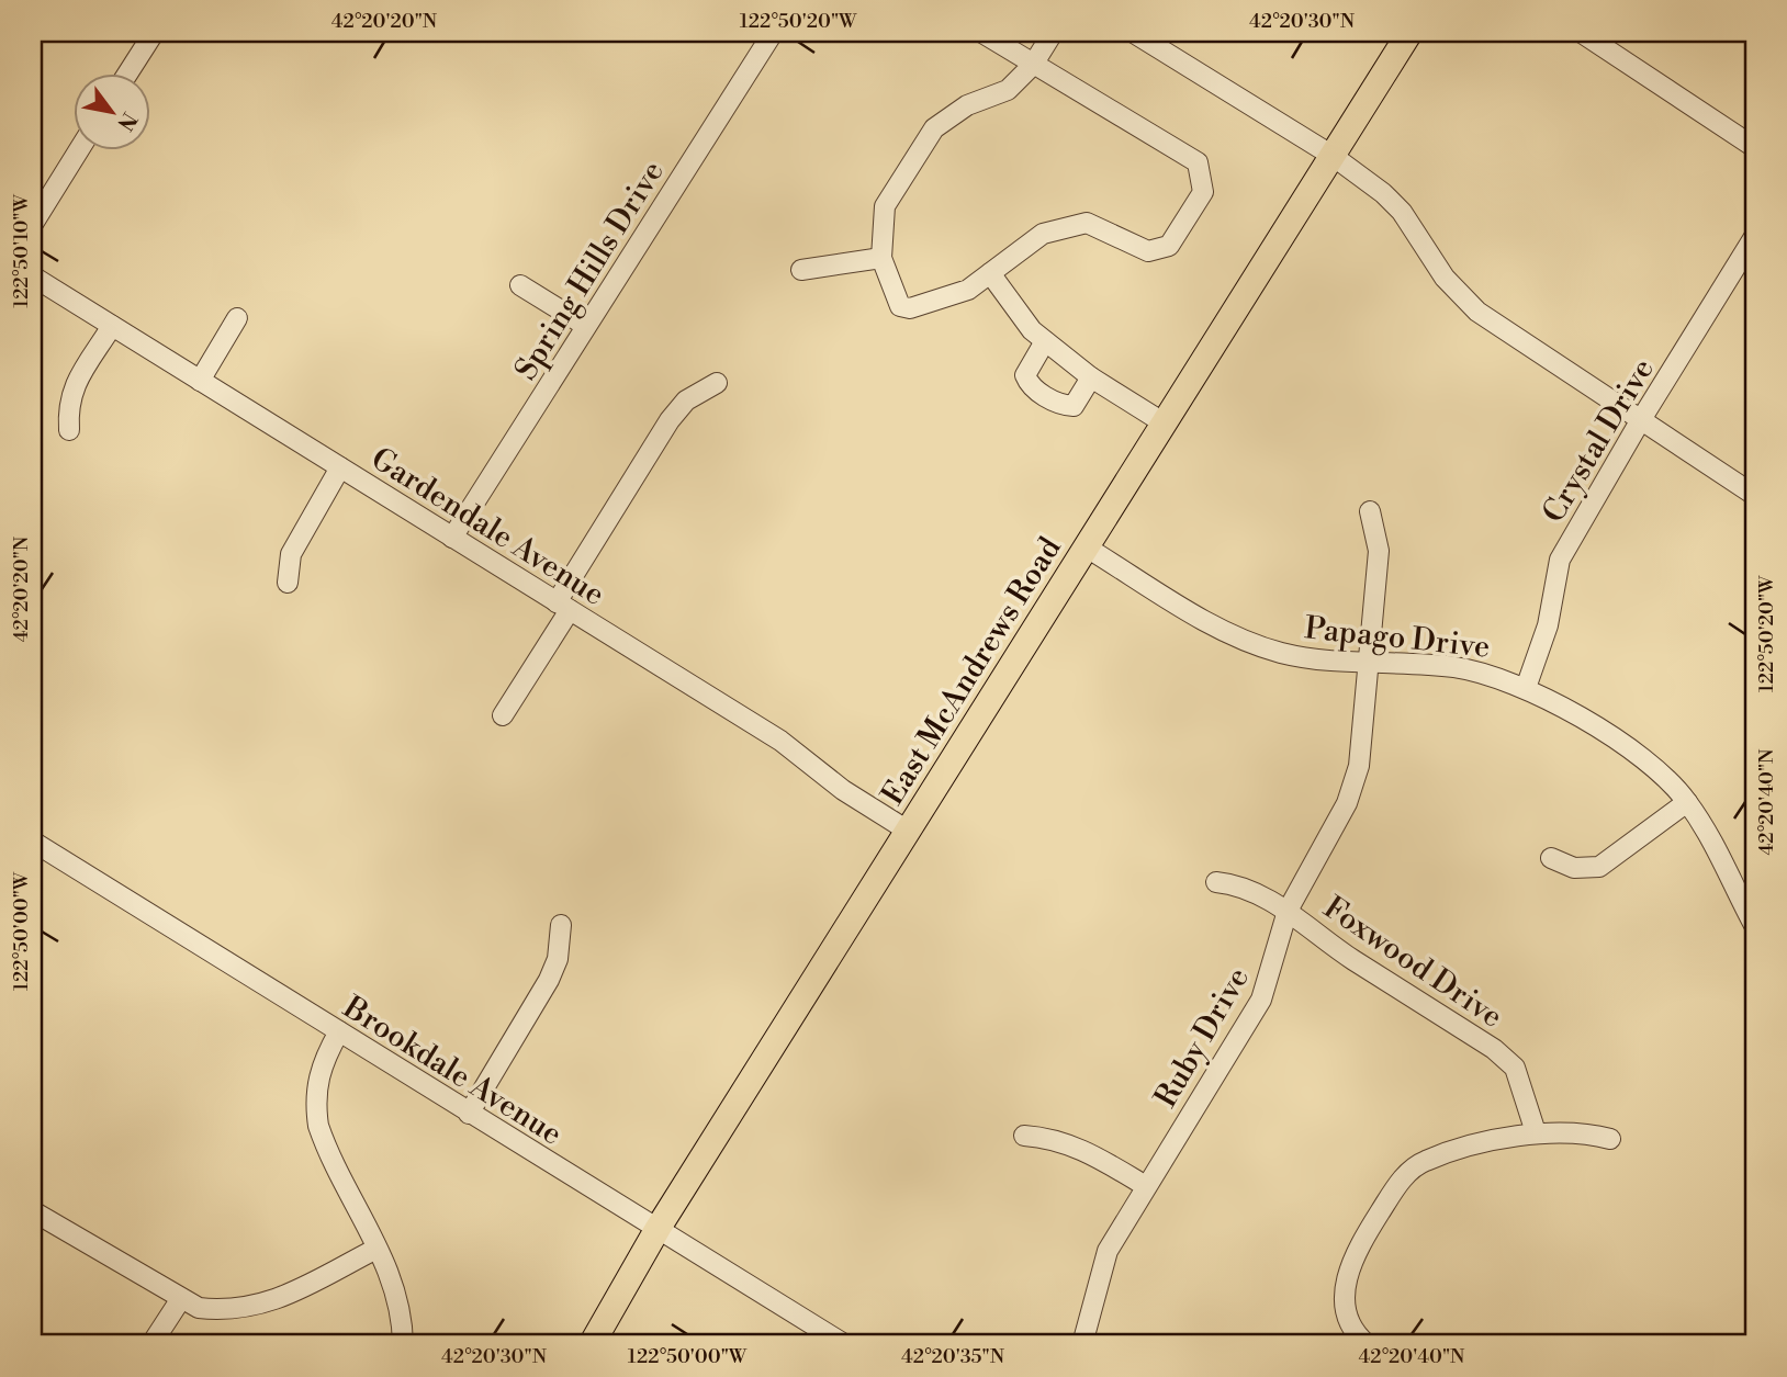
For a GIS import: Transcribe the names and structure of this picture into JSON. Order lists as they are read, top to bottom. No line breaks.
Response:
{"streets":{"main road":["East McAndrews Road"],"street":["Spring Hills Drive","Crystal Drive","Gardendale Avenue","Papago Drive","Foxwood Drive","Ruby Drive","Brookdale Avenue"]},"crossings":[["Spring Hills Drive","Gardendale Avenue"],["Crystal Drive","Papago Drive"],["Gardendale Avenue","East McAndrews Road"],["Papago Drive","East McAndrews Road"],["Papago Drive","Ruby Drive"],["East McAndrews Road","Brookdale Avenue"],["Foxwood Drive","Ruby Drive"]],"north":"bottom right","coordinates":["42°20'20\"N","122°50'20\"W","42°20'30\"N","122°50'10\"W","42°20'40\"N","122°50'00\"W","42°20'35\"N"]}
